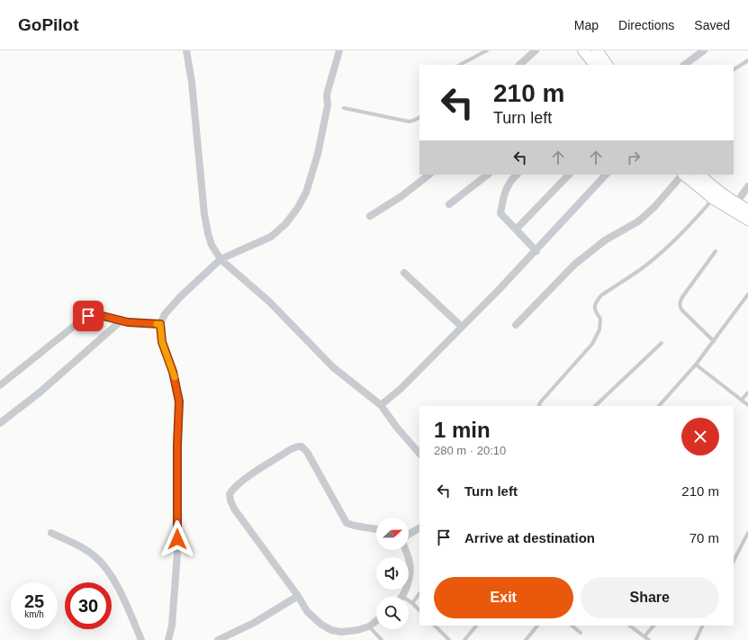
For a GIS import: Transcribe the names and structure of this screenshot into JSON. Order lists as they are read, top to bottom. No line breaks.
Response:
{"north":"right","page":{"header":"GoPilot","nav":["Map","Directions","Saved"],"turn":["210 m","Turn left"],"heading":["1 min","280 m · 20:10"],"list":[{"name":"Turn left","value":"210 m"},{"name":"Arrive at destination","value":"70 m"}],"buttons":["Exit","Share"],"speed":"25 km/h","limit":"30"}}
